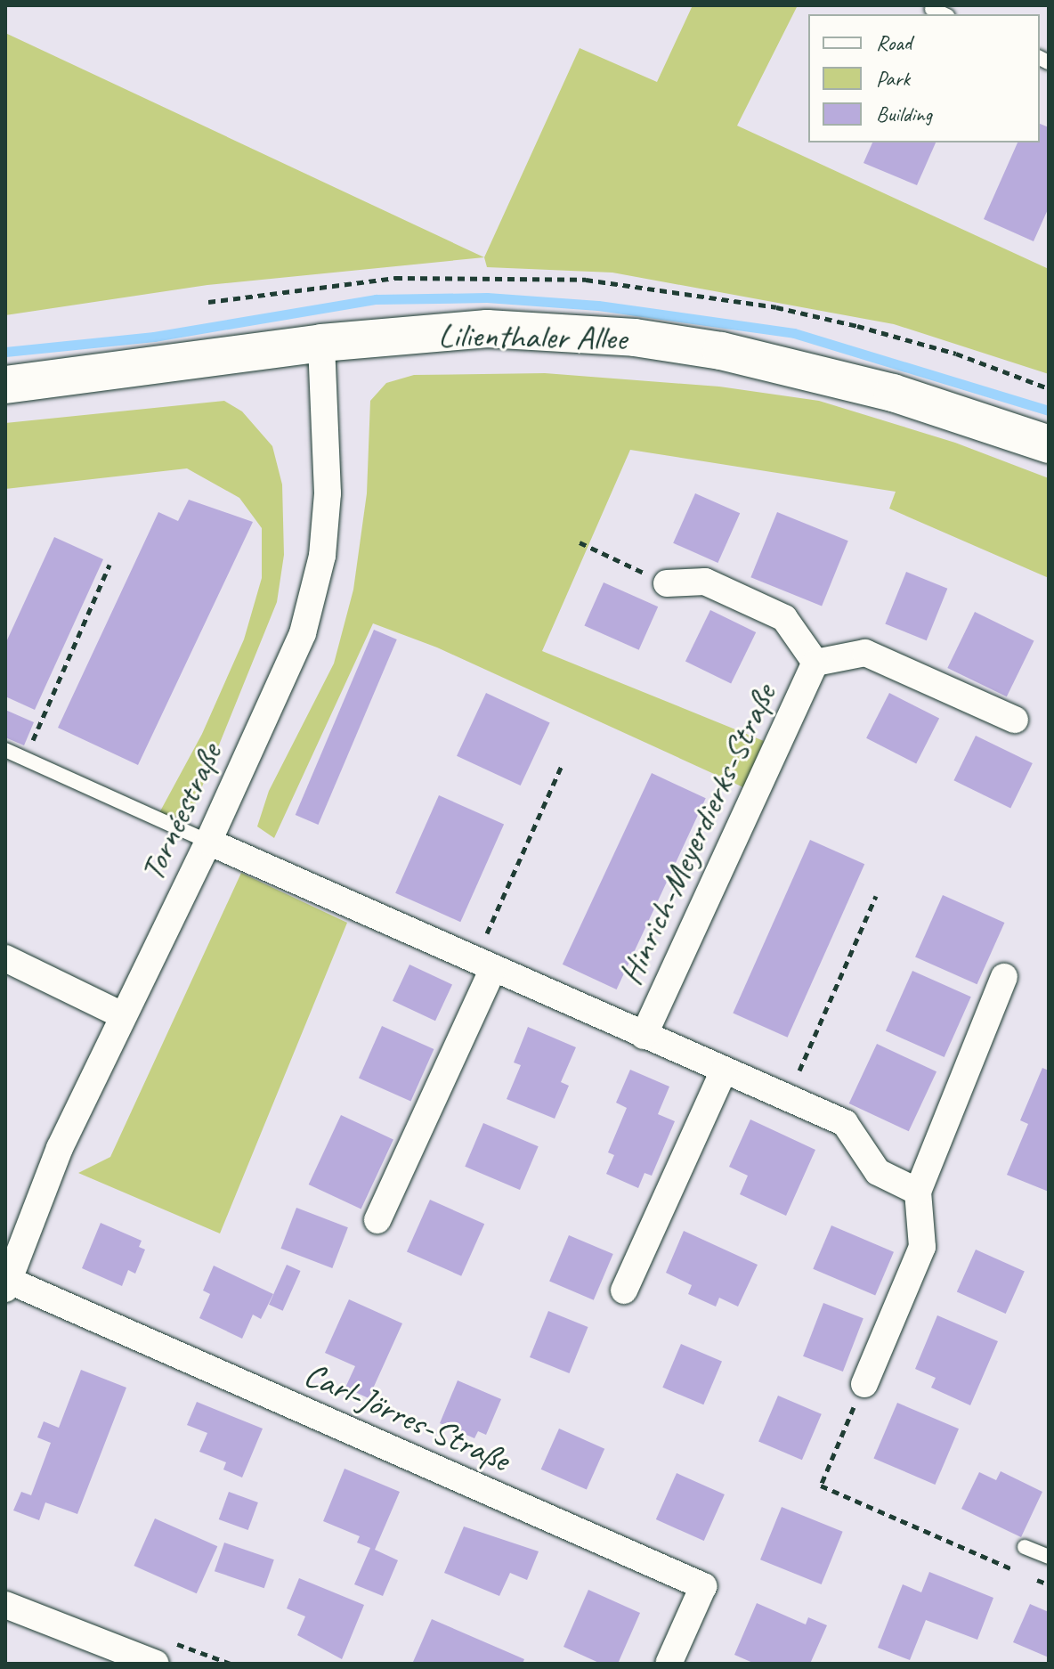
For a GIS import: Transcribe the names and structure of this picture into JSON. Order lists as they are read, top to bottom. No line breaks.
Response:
{"streets":{"main road":["Lilienthaler Allee"],"street":["Tornéestraße","Hinrich-Meyerdierks-Straße","Carl-Jörres-Straße"]},"crossings":[["Lilienthaler Allee","Tornéestraße"],["Tornéestraße","Carl-Jörres-Straße"]],"legend":["Road","Park","Building"]}
